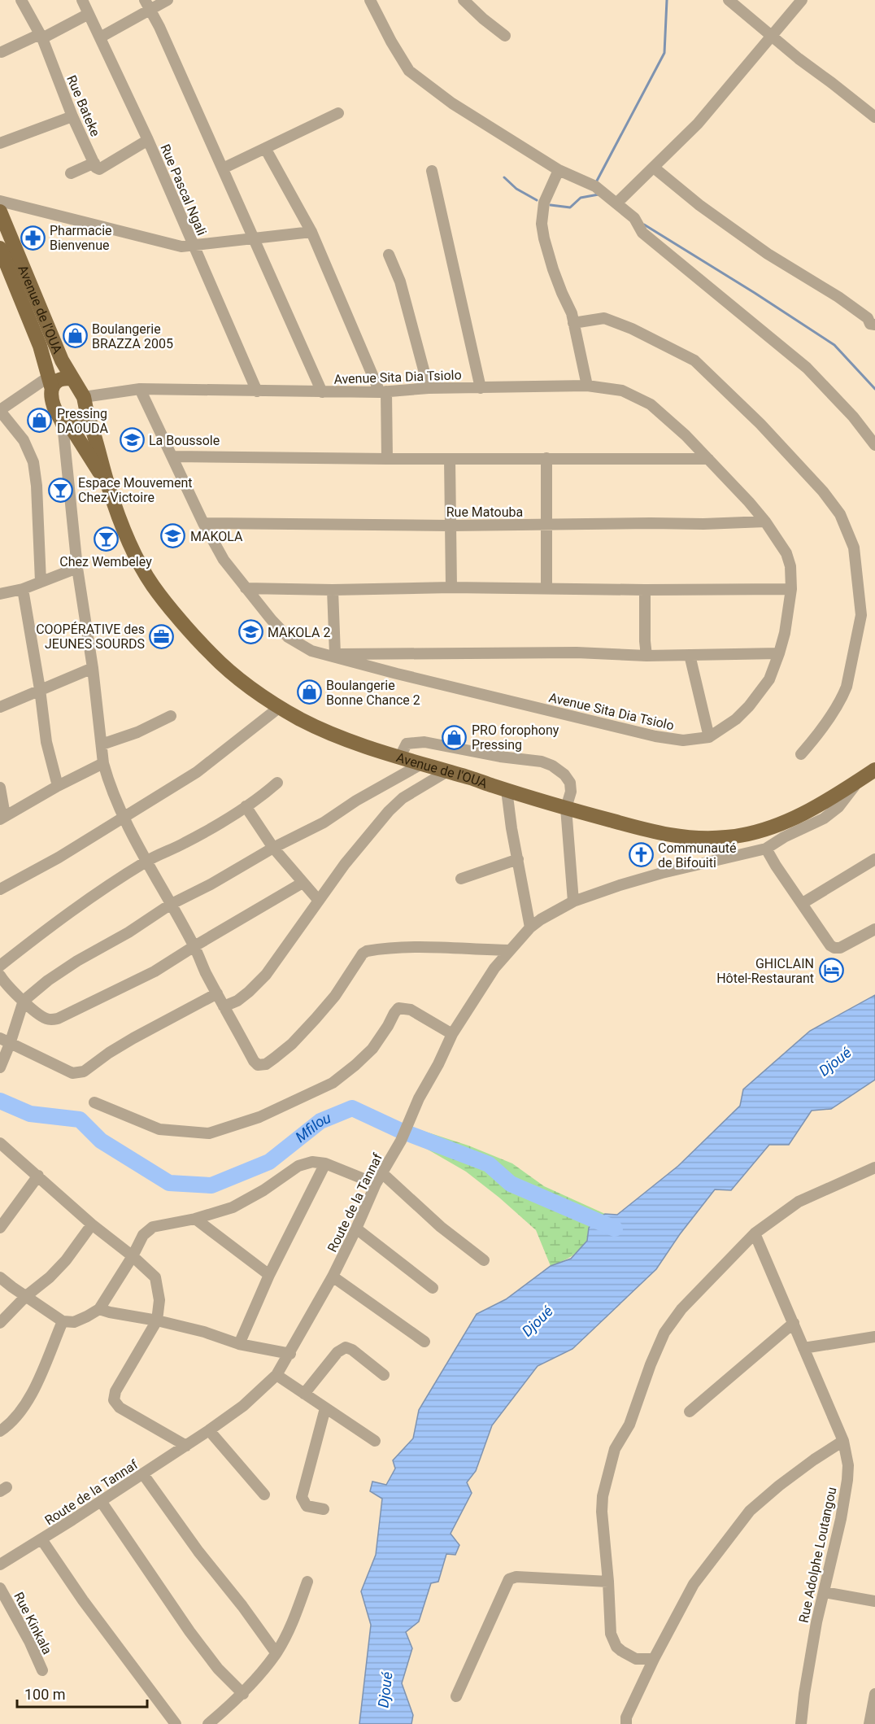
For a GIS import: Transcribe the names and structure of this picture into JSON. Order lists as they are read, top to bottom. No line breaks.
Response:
{"streets":{"main road":["Avenue de l'OUA"],"street":["Rue Bateke","Rue Pascal Ngali","Avenue Sita Dia Tsiolo","Rue Matouba","Route de la Tannaf","Rue Adolphe Loutangou","Rue Kinkala"]},"crossings":[["Rue Pascal Ngali","Avenue Sita Dia Tsiolo"],["Avenue de l'OUA","Avenue Sita Dia Tsiolo"],["Avenue de l'OUA","Route de la Tannaf"],["Avenue Sita Dia Tsiolo","Rue Matouba"]],"water":["Djoué","Mfilou"],"places":{"pharmacy":["Pharmacie Bienvenue"],"shop":["Boulangerie BRAZZA 2005","Pressing DAOUDA","Boulangerie Bonne Chance 2","PRO forophony Pressing"],"school or university":["La Boussole","MAKOLA","MAKOLA 2"],"bar":["Espace Mouvement Chez Victoire","Chez Wembeley"],"office":["COOPÉRATIVE des JEUNES SOURDS"],"church":["Communauté de Bifouiti"],"hotel":["GHICLAIN Hôtel-Restaurant"]},"scale_bar":"100 m"}
